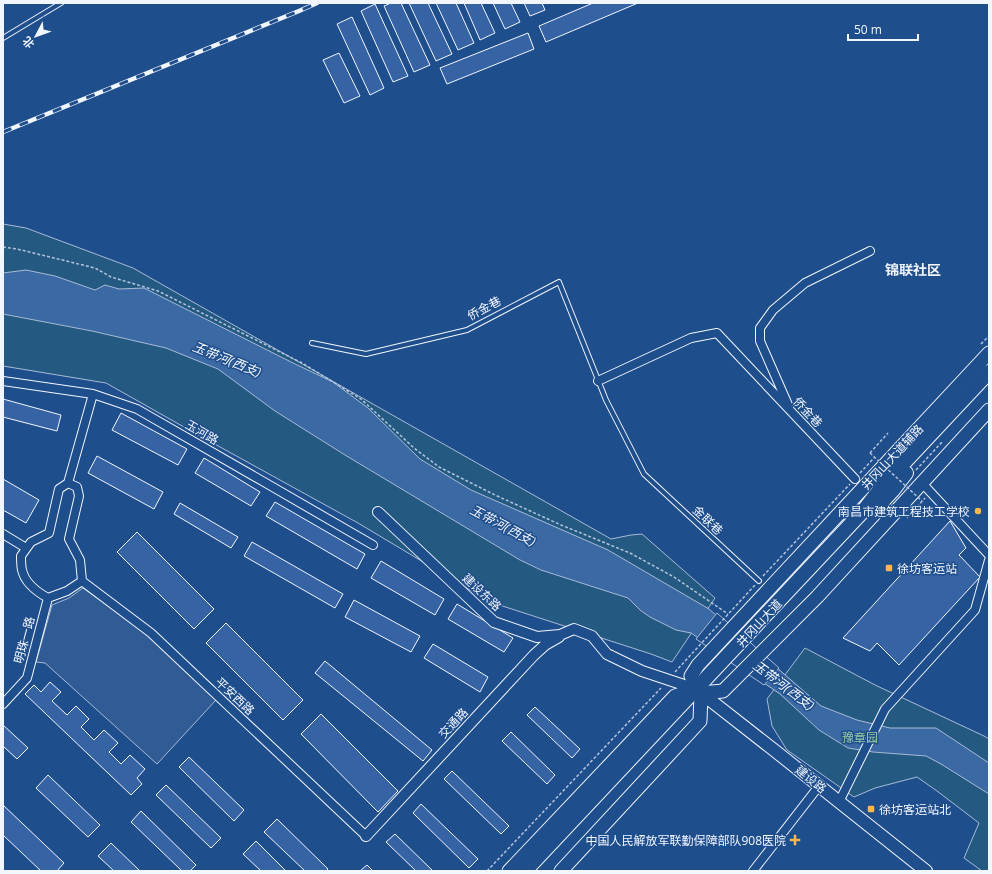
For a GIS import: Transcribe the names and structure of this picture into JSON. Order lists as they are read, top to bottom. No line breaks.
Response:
{"streets":{"highway":["井冈山大道"],"main road":["井冈山大道辅路","建设路"],"street":["侨金巷","玉河路","建设东路","明珠一路","平安西路","交通路"],"lane":["金联巷"]},"crossings":[["侨金巷","金联巷"],["井冈山大道辅路","建设东路"],["井冈山大道辅路","井冈山大道"],["井冈山大道辅路","建设路"],["建设东路","井冈山大道"],["建设东路","交通路"],["建设东路","建设路"],["井冈山大道","建设路"],["平安西路","交通路"]],"districts":["锦联社区"],"water":["玉带河(西支)"],"parks":["豫章园"],"places":{"other":["南昌市建筑工程技工学校"],"transit":["徐坊客运站","徐坊客运站北"],"health":["中国人民解放军联勤保障部队908医院"]},"scale_bar":"50 m","north":"bottom left"}
